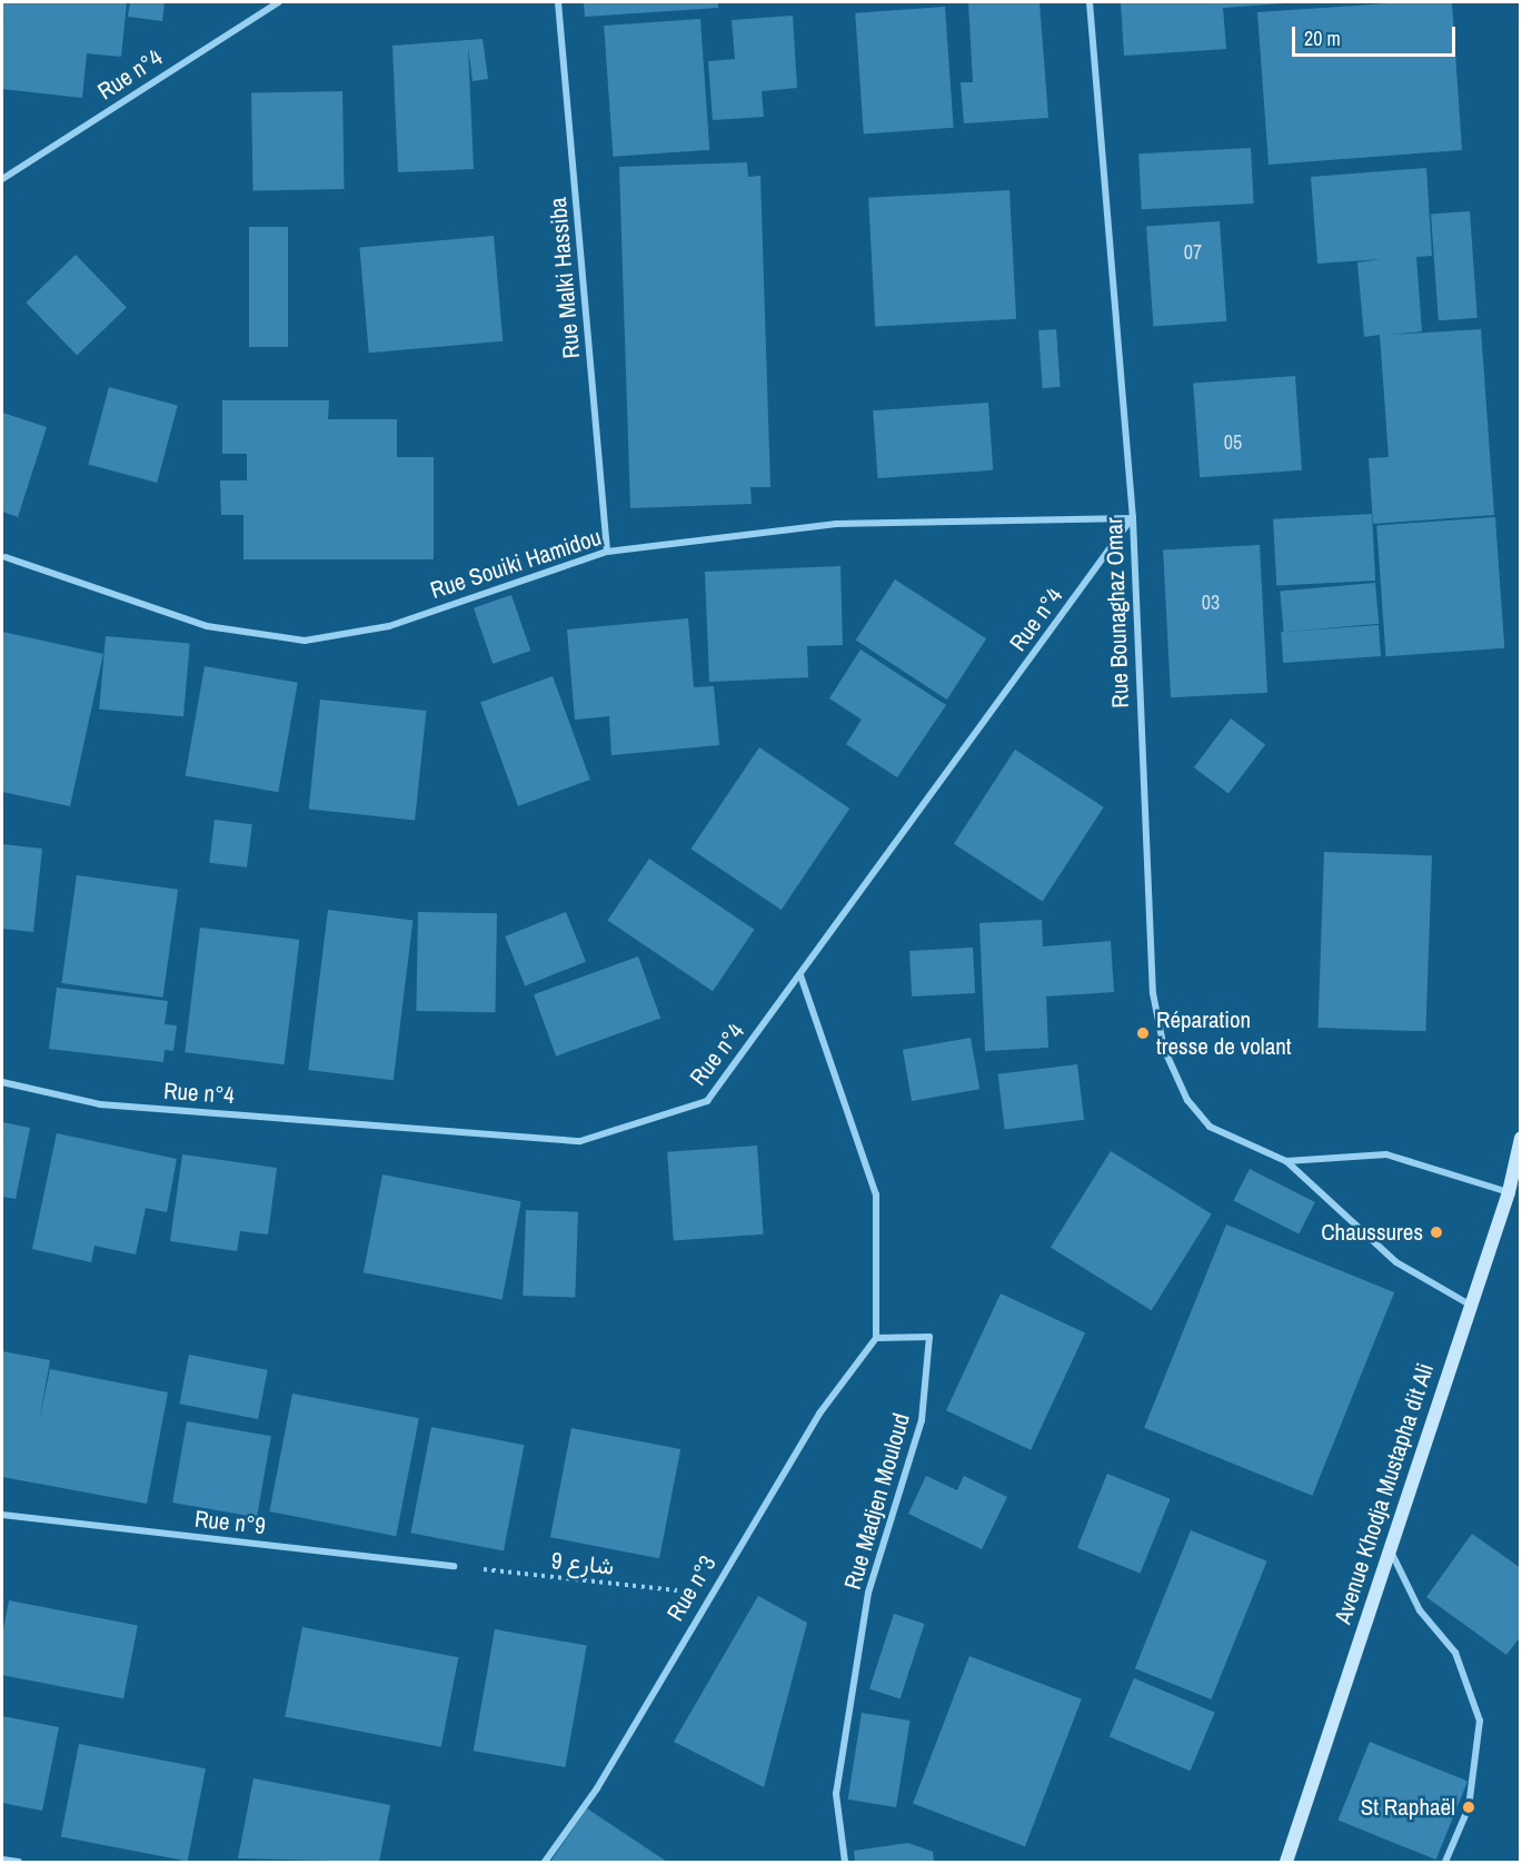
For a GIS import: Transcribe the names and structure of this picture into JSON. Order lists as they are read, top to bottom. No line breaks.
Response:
{"streets":{"main road":["Avenue Khodja Mustapha dit Ali"],"street":["Rue n°4","Rue Malki Hassiba","Rue Souiki Hamidou","Rue Bounaghaz Omar","Rue Madjen Mouloud","Rue n°9","Rue n°3"],"path":["شارع 9"]},"crossings":[["Rue n°4","Rue Souiki Hamidou"],["Rue n°4","Rue Bounaghaz Omar"],["Rue Malki Hassiba","Rue Souiki Hamidou"],["Rue Souiki Hamidou","Rue Bounaghaz Omar"],["Rue Madjen Mouloud","Rue n°3"],["Rue n°9","شارع 9"],["شارع 9","Rue n°3"]],"places":["Réparation tresse de volant","Chaussures","St Raphaël"],"house_numbers":["07","05","03"],"scale_bar":"20 m"}
